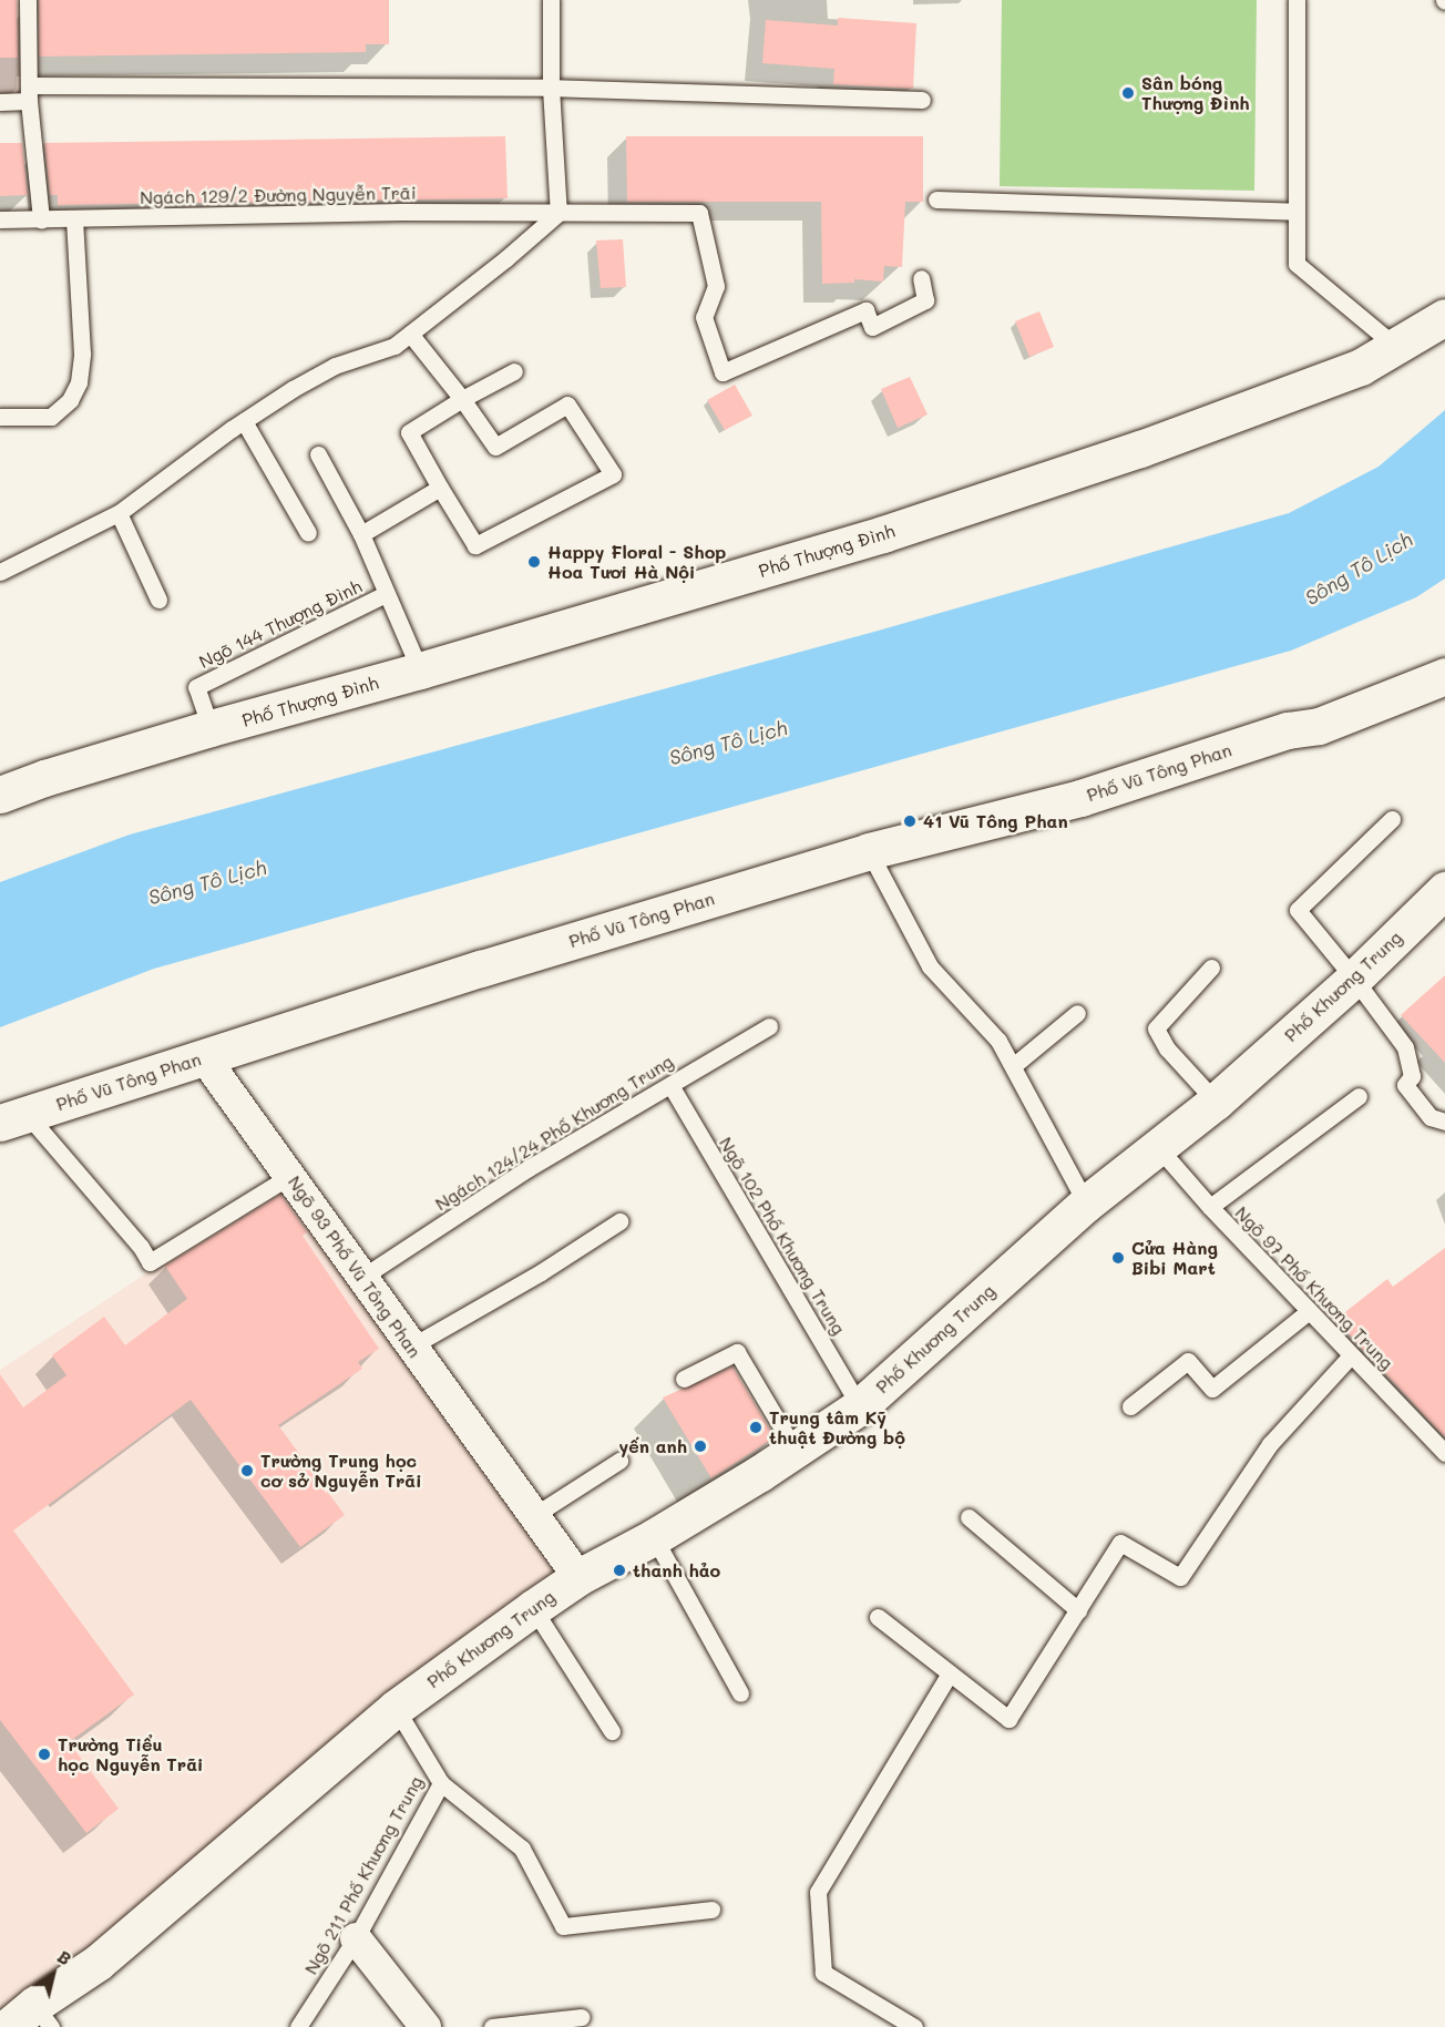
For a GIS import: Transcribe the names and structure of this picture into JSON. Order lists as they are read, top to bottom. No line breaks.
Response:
{"streets":{"main road":["Phố Thượng Đình","Phố Vũ Tông Phan","Phố Khương Trung"],"street":["Ngõ 93 Phố Vũ Tông Phan"],"lane":["Ngách 129/2 Đường Nguyễn Trãi","Ngõ 144 Thượng Đình","Ngách 124/24 Phố Khương Trung","Ngõ 102 Phố Khương Trung","Ngõ 97 Phố Khương Trung","Ngõ 211 Phố Khương Trung"]},"crossings":[["Phố Thượng Đình","Ngõ 144 Thượng Đình"],["Phố Vũ Tông Phan","Ngõ 93 Phố Vũ Tông Phan"],["Phố Khương Trung","Ngõ 102 Phố Khương Trung"],["Phố Khương Trung","Ngõ 93 Phố Vũ Tông Phan"],["Phố Khương Trung","Ngõ 97 Phố Khương Trung"],["Phố Khương Trung","Ngõ 211 Phố Khương Trung"],["Ngách 124/24 Phố Khương Trung","Ngõ 102 Phố Khương Trung"],["Ngách 124/24 Phố Khương Trung","Ngõ 93 Phố Vũ Tông Phan"]],"water":["Sông Tô Lịch"],"places":["Sân bóng Thượng Đình","Happy Floral - Shop Hoa Tươi Hà Nội","41 Vũ Tông Phan","Cửa Hàng Bibi Mart","Trung tâm Kỹ thuật Đường bộ","yến anh","Trường Trung học cơ sở Nguyễn Trãi","thanh hảo","Trường Tiểu học Nguyễn Trãi"],"north":"top right"}
